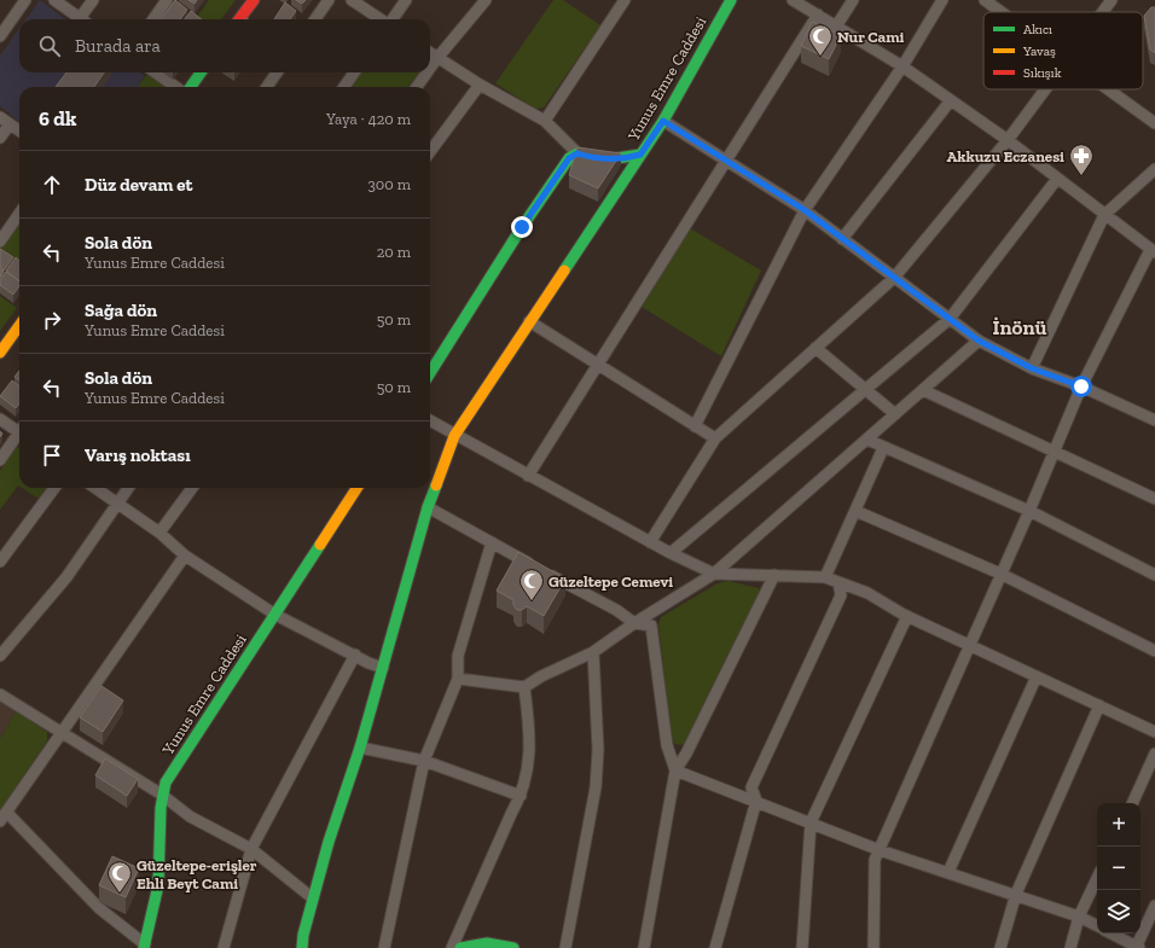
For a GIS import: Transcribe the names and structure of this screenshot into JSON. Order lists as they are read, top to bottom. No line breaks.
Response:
{"streets":{"street":["Yunus Emre Caddesi"]},"districts":["İnönü"],"places":{"mosque":["Nur Cami","Güzeltepe Cemevi","Güzeltepe-erişler Ehli Beyt Cami"],"pharmacy":["Akkuzu Eczanesi"]},"legend":["Akıcı","Yavaş","Sıkışık"],"page":{"search":"Burada ara","heading":["6 dk","Yaya · 420 m"],"list":[["Düz devam et","300 m"],["Sola dön","Yunus Emre Caddesi","20 m"],["Sağa dön","Yunus Emre Caddesi","50 m"],["Sola dön","Yunus Emre Caddesi","50 m"],"Varış noktası"],"map_buttons":["+","−"]}}
